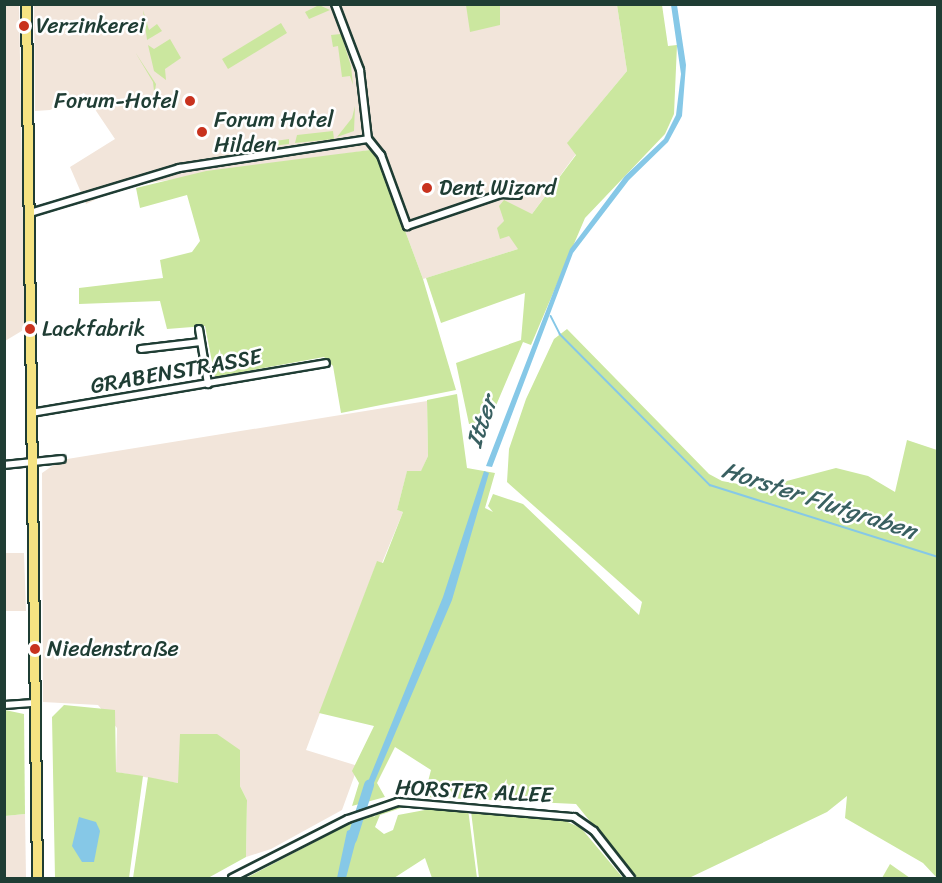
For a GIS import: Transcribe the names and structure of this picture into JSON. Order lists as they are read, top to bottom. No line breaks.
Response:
{"streets":{"street":["GRABENSTRASSE","HORSTER ALLEE"]},"water":["Itter","Horster Flutgraben"],"places":["Verzinkerei","Forum-Hotel","Forum Hotel Hilden","Dent Wizard","Lackfabrik","Niedenstraße"]}
